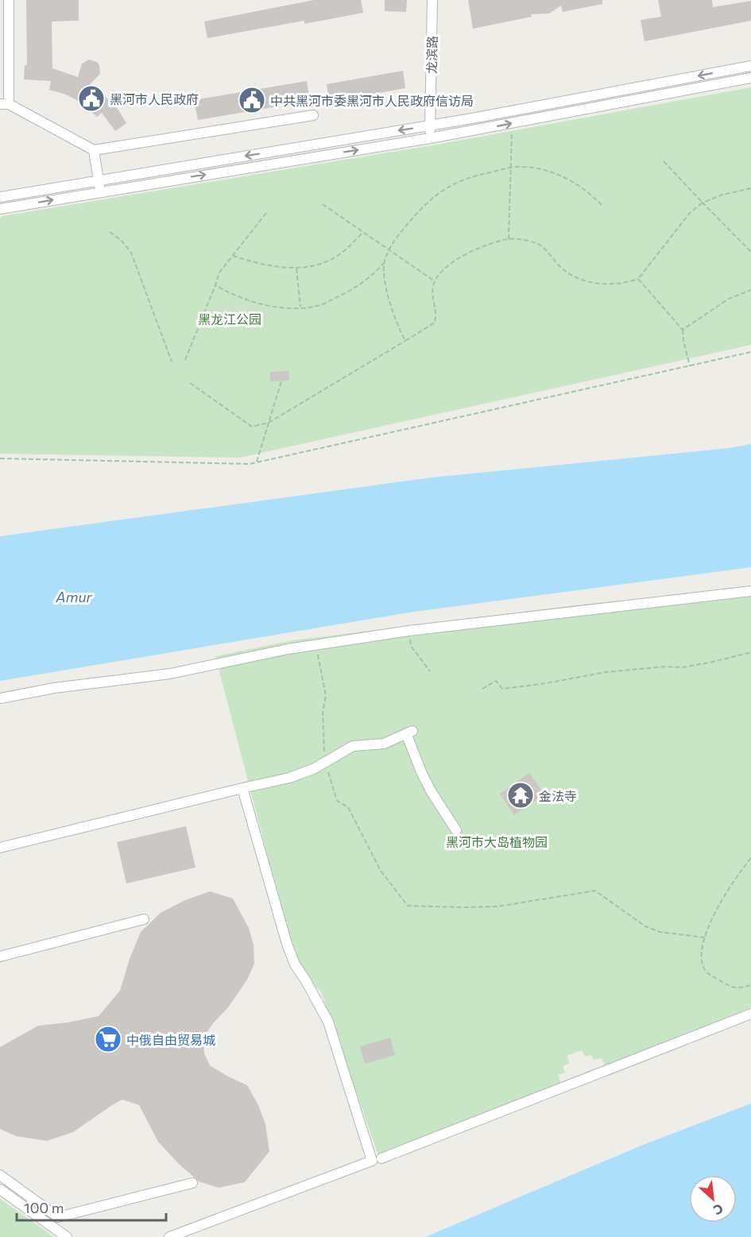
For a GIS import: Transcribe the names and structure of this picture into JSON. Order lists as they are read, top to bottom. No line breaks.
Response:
{"streets":{"street":["龙滨路"]},"water":["Amur"],"parks":["黑龙江公园","黑河市大岛植物园"],"places":{"public building":["黑河市人民政府","中共黑河市委黑河市人民政府信访局"],"temple":["金法寺"],"supermarket":["中俄自由贸易城"]},"scale_bar":"100 m","north":"bottom right"}
